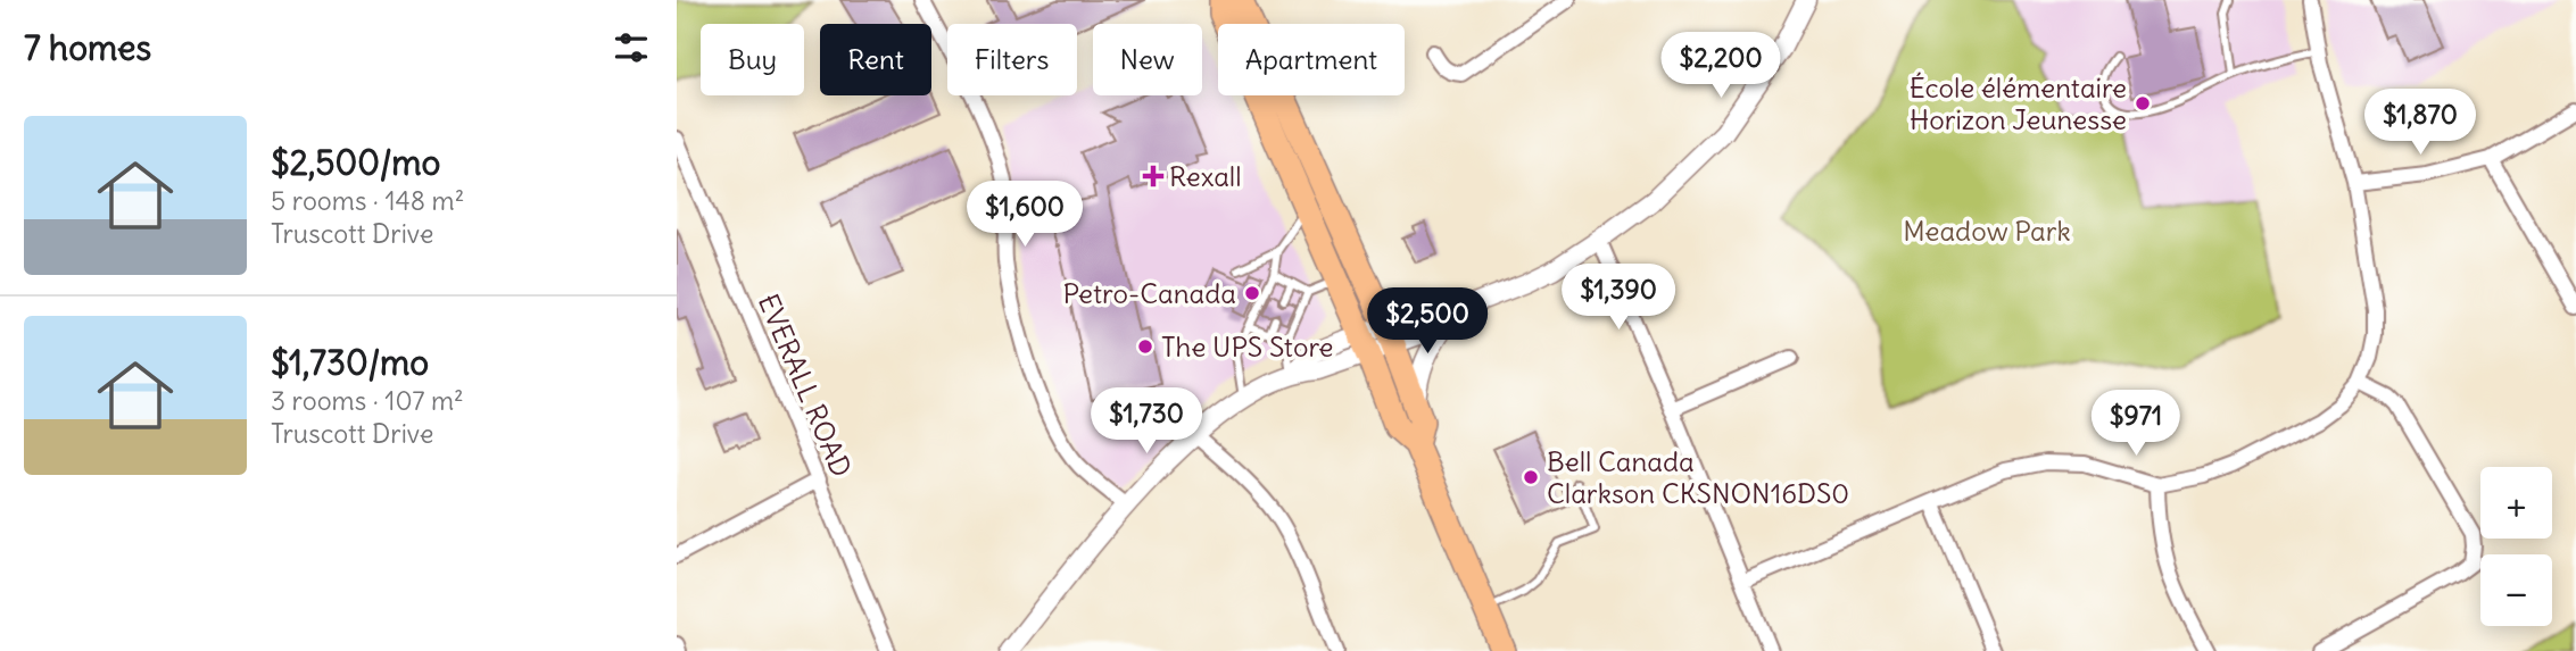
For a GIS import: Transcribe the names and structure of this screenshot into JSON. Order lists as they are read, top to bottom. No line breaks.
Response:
{"streets":{"street":["EVERALL ROAD"]},"parks":["Meadow Park"],"places":{"other":["École élémentaire Horizon Jeunesse","Petro-Canada","The UPS Store","Bell Canada Clarkson CKSNON16DS0"],"health":["Rexall"]},"page":{"heading":"7 homes","chip":["Buy","Rent","Filters","New","Apartment"],"price":["$2,200","$1,870","$1,600","$1,390","$2,500","$1,730","$971"],"list":[{"name":"$2,500/mo","note":"5 rooms · 148 m² · Truscott Drive"},{"name":"$1,730/mo","note":"3 rooms · 107 m² · Truscott Drive"}],"map_buttons":["+","−"]}}
